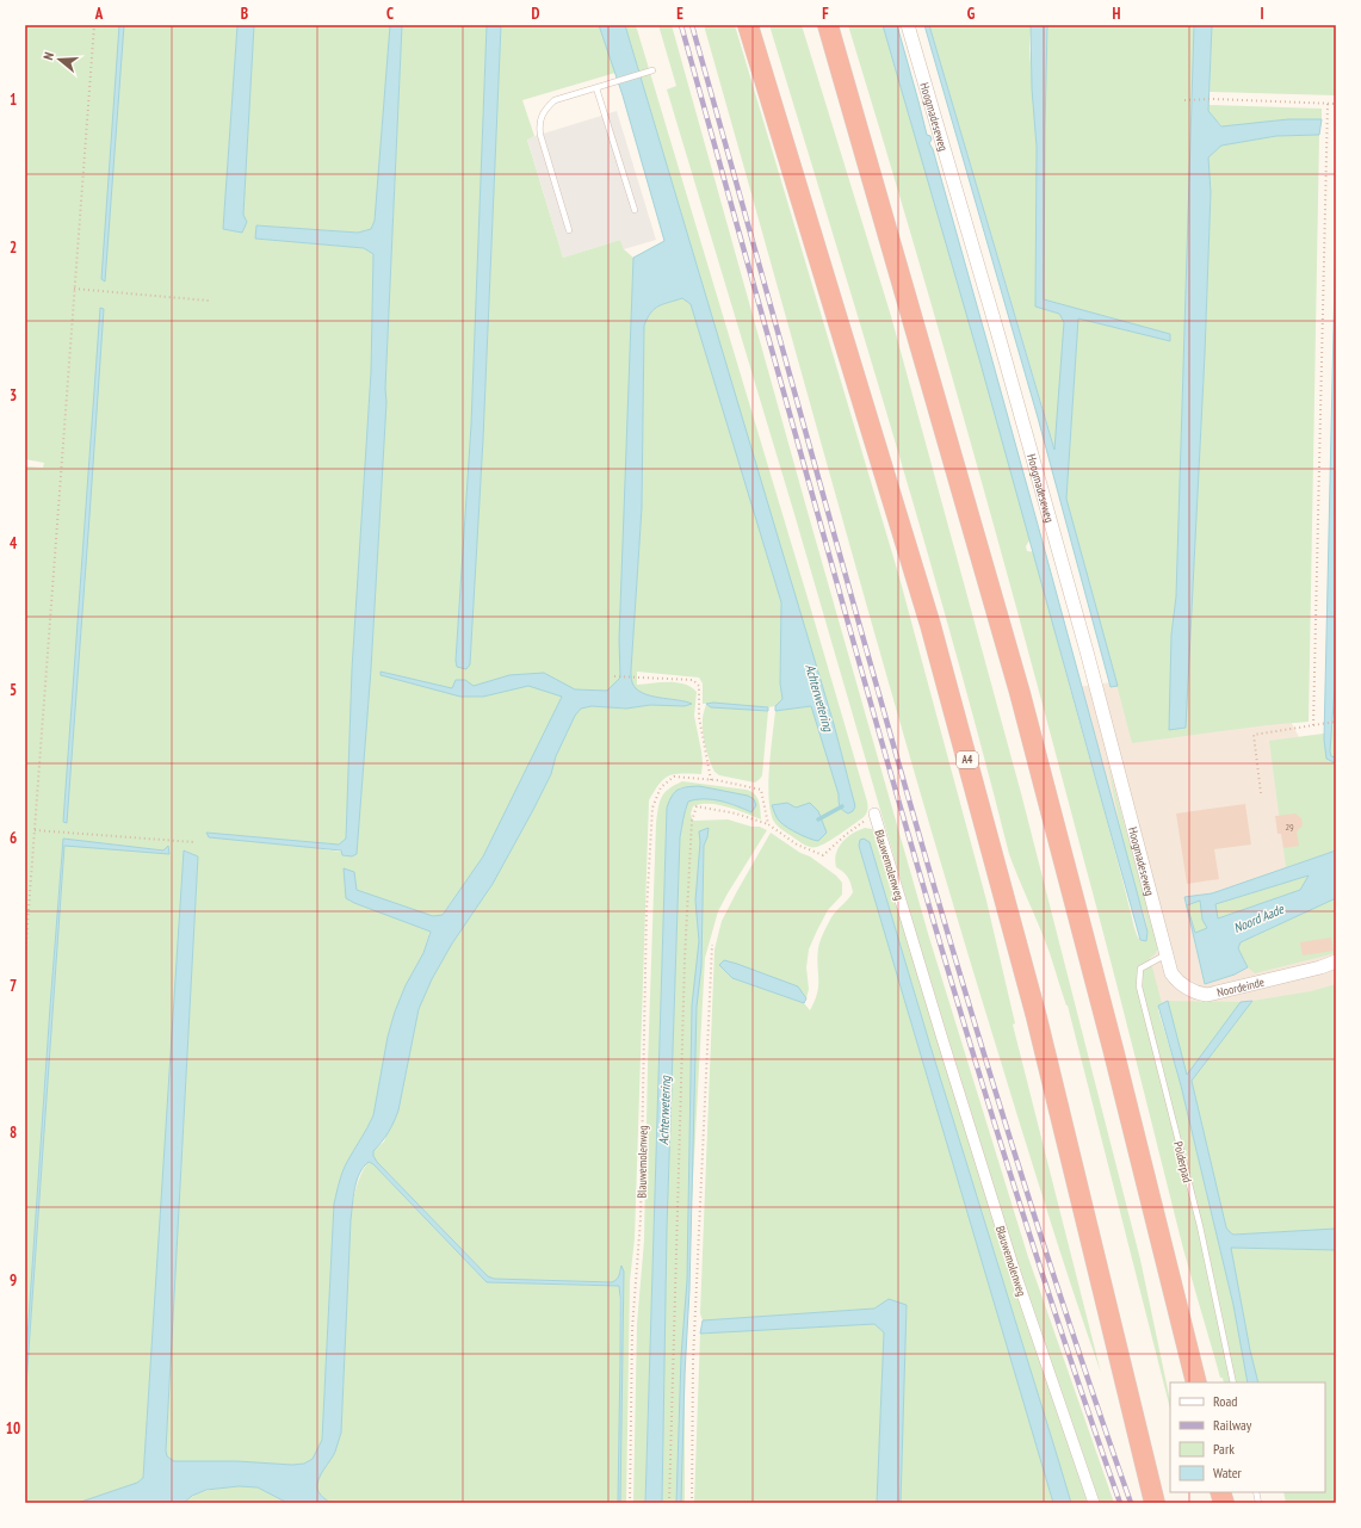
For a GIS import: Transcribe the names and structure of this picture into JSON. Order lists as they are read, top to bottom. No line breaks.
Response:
{"streets":{"highway":["A4"],"street":["Hoogmadeseweg","Blauwemolenweg","Noordeinde"],"lane":["Polderpad"]},"crossings":[["Hoogmadeseweg","Noordeinde"],["Hoogmadeseweg","Polderpad"],["Noordeinde","Polderpad"]],"water":["Achterwetering","Noord Aade"],"house_numbers":["29"],"legend":["Road","Railway","Park","Water"],"north":"left","grid":{"columns":["A","B","C","D","E","F","G","H","I"],"rows":["1","2","3","4","5","6","7","8","9","10"]}}
